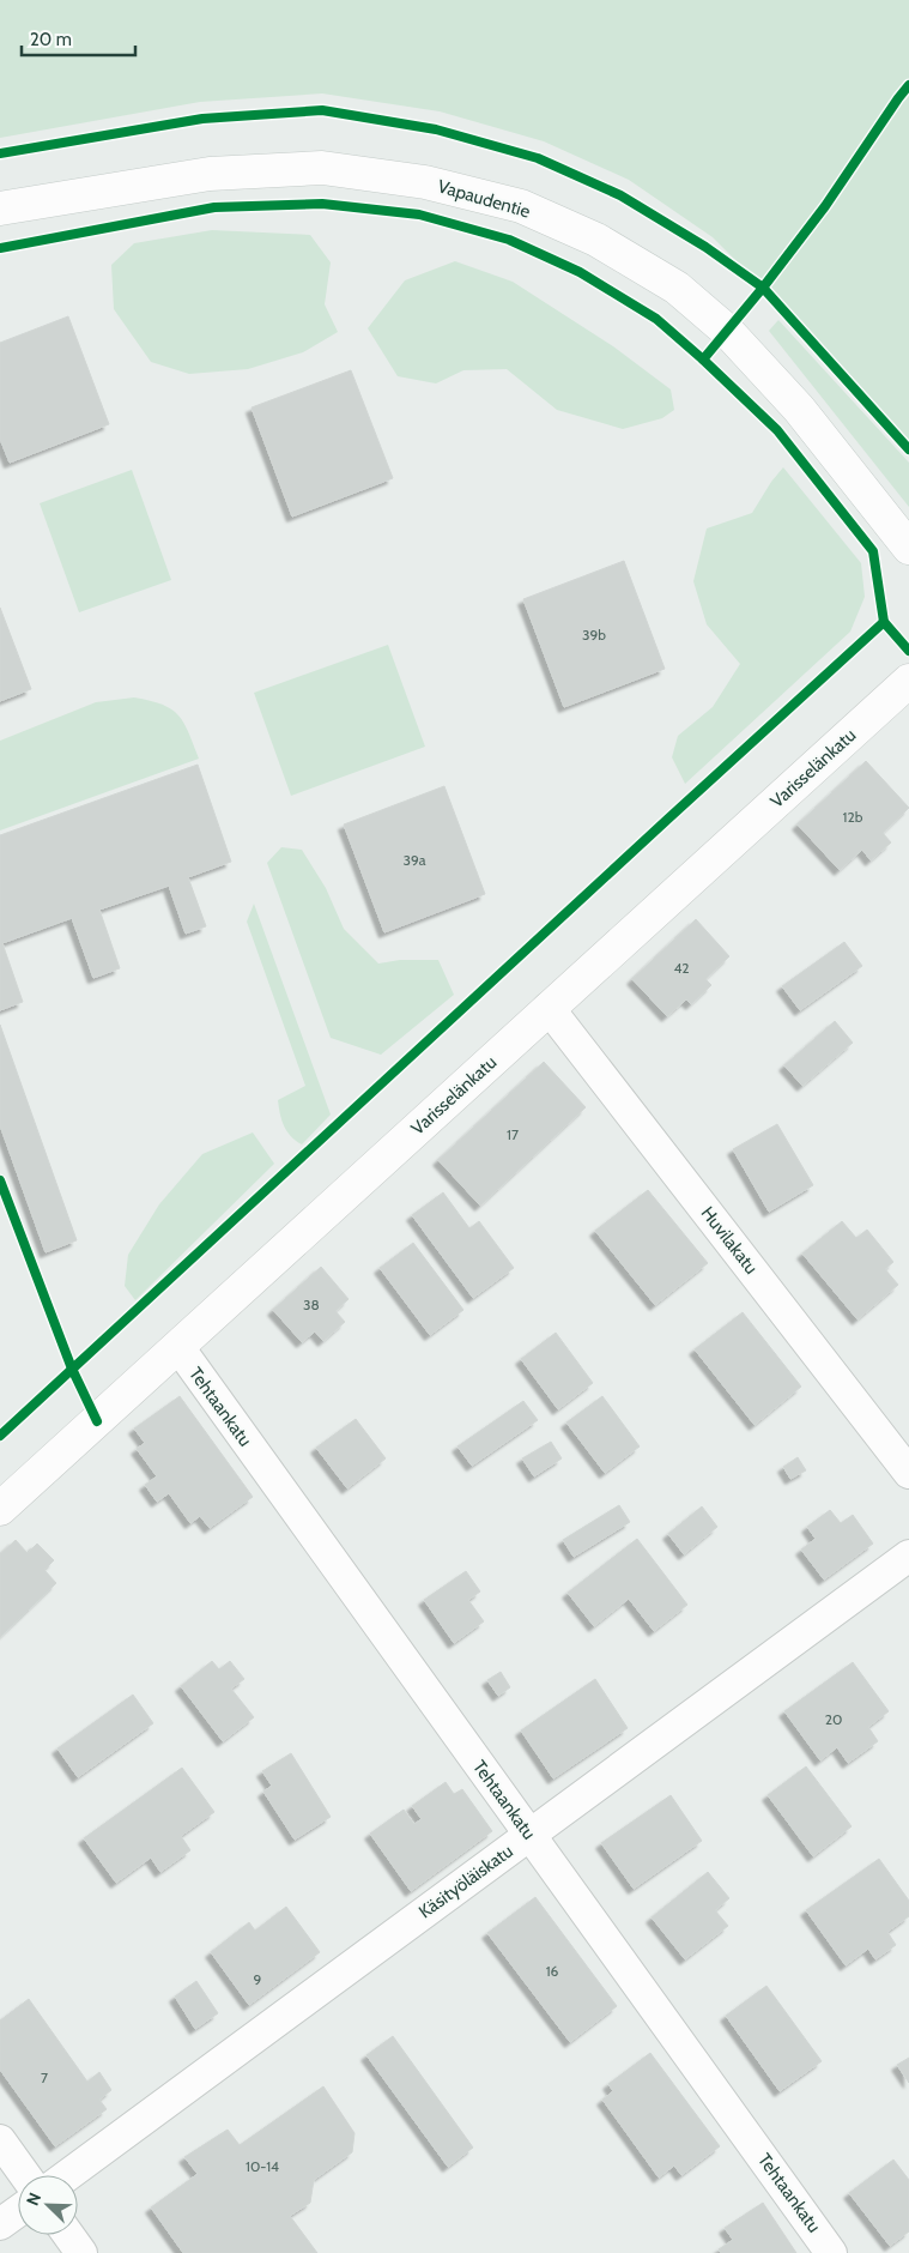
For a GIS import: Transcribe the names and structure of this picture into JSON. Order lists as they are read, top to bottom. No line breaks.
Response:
{"streets":{"street":["Vapaudentie","Varisselänkatu","Huvilakatu","Tehtaankatu","Käsityöläiskatu"]},"crossings":[["Varisselänkatu","Huvilakatu"],["Varisselänkatu","Tehtaankatu"],["Tehtaankatu","Käsityöläiskatu"]],"house_numbers":["39b","12b","39a","42","17","38","20","16","9","7","10-14"],"scale_bar":"20 m","north":"top left"}
